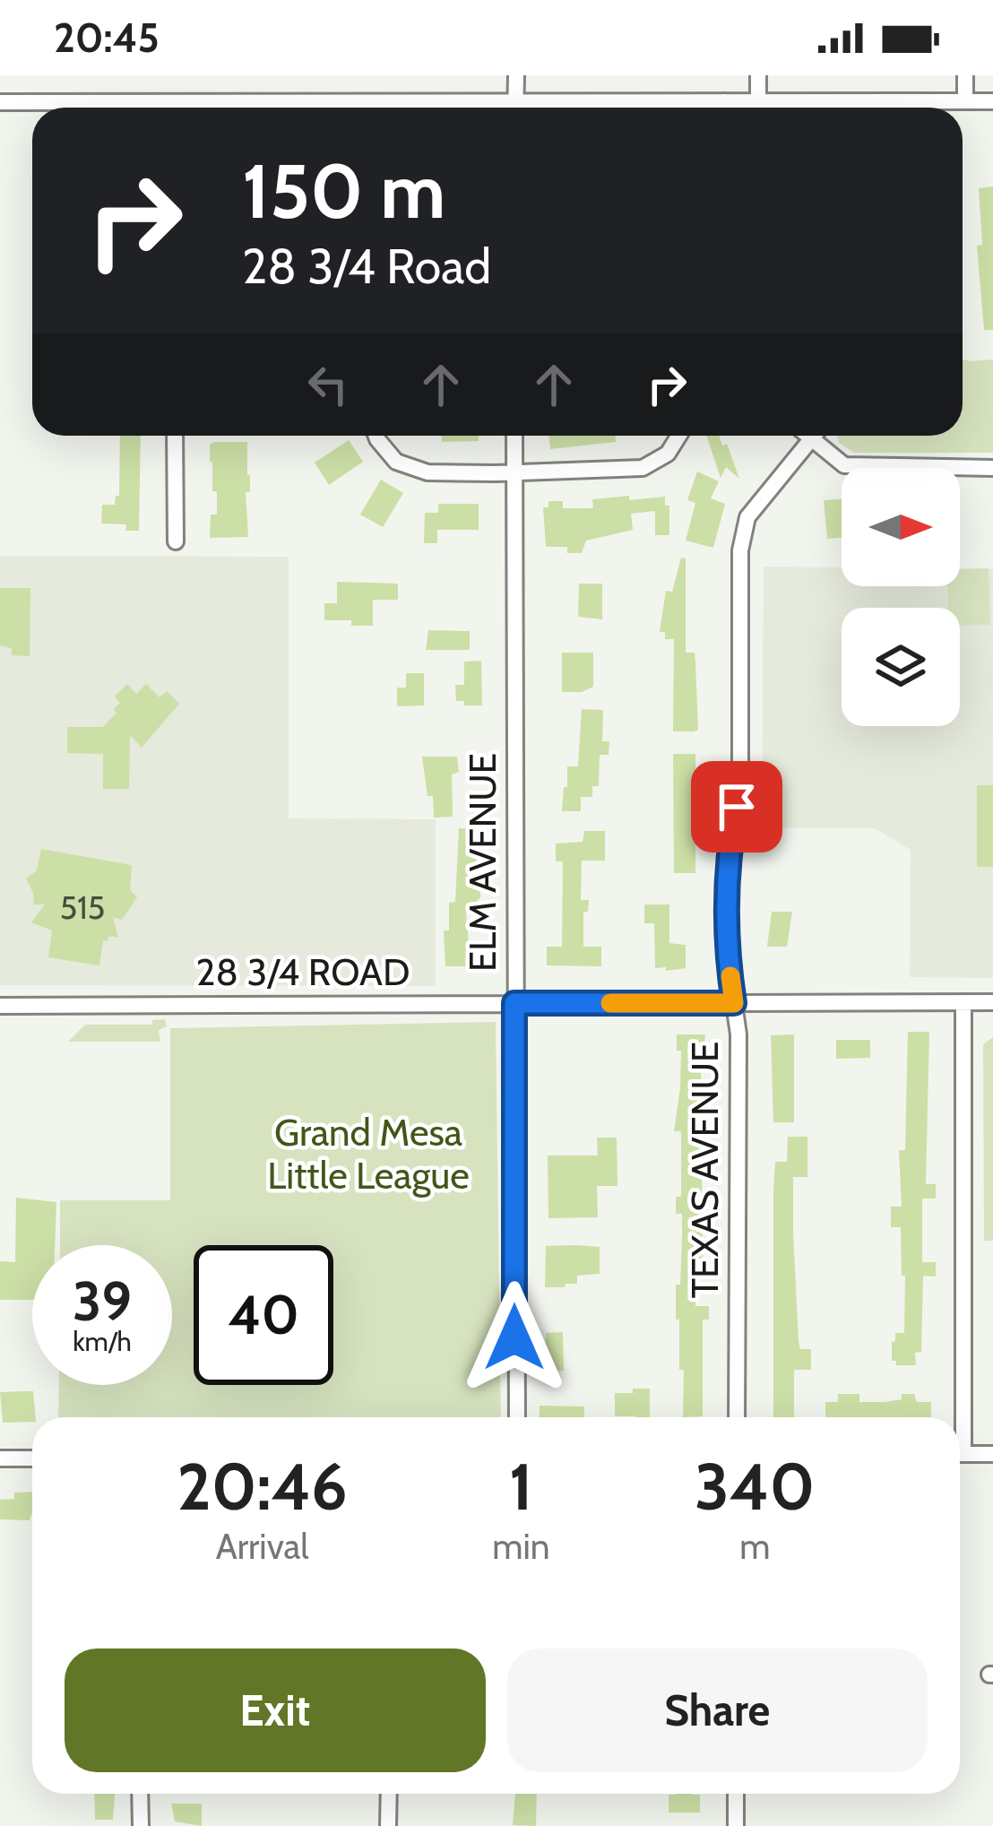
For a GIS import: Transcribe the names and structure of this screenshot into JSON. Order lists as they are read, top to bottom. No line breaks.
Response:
{"streets":{"street":["ELM AVENUE","28 3/4 ROAD","TEXAS AVENUE"]},"crossings":[["ELM AVENUE","28 3/4 ROAD"],["28 3/4 ROAD","TEXAS AVENUE"]],"parks":["Grand Mesa Little League"],"house_numbers":["515"],"north":"right","page":{"status":"20:45","turn":["150 m","28 3/4 Road"],"speed":"39 km/h","limit":"40","eta":["20:46","Arrival","1","min","340","m"],"buttons":["Exit","Share"]}}
